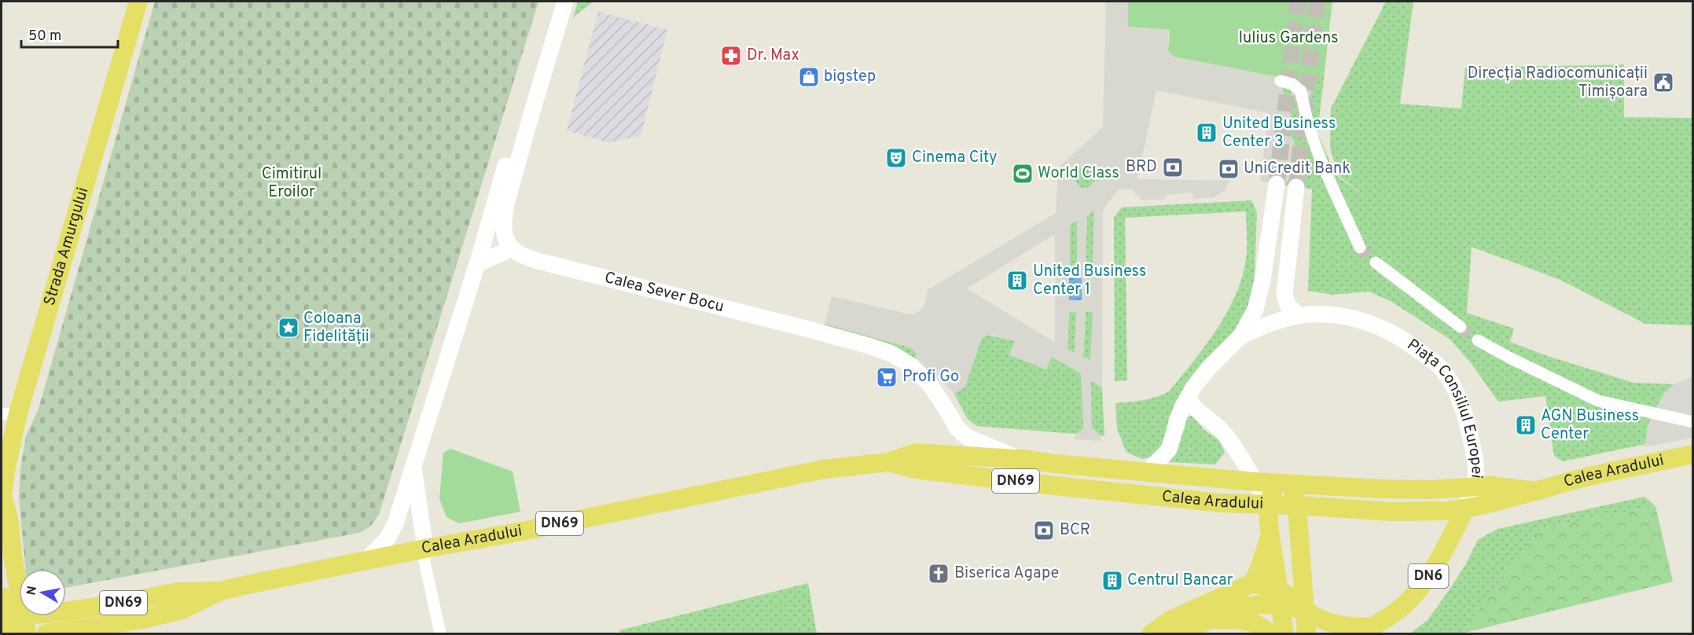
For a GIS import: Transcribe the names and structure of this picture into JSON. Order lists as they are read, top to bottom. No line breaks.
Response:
{"streets":{"main road":["Strada Amurgului","Calea Sever Bocu","Piața Consiliul Europei","Calea Aradului","DN69","DN6"]},"crossings":[["Strada Amurgului","Calea Aradului"],["Calea Sever Bocu","Calea Aradului"],["Piața Consiliul Europei","Calea Aradului"],["Piața Consiliul Europei","DN6"]],"parks":["Iulius Gardens","Cimitirul Eroilor"],"places":{"pharmacy":["Dr. Max"],"shop":["bigstep"],"public building":["Direcția Radiocomunicații Timișoara"],"building":["United Business Center 3","United Business Center 1","AGN Business Center","Centrul Bancar"],"theatre":["Cinema City"],"bank":["BRD","UniCredit Bank","BCR"],"sports":["World Class"],"place":["Coloana Fidelității"],"supermarket":["Profi Go"],"church":["Biserica Agape"]},"scale_bar":"50 m","north":"left"}
